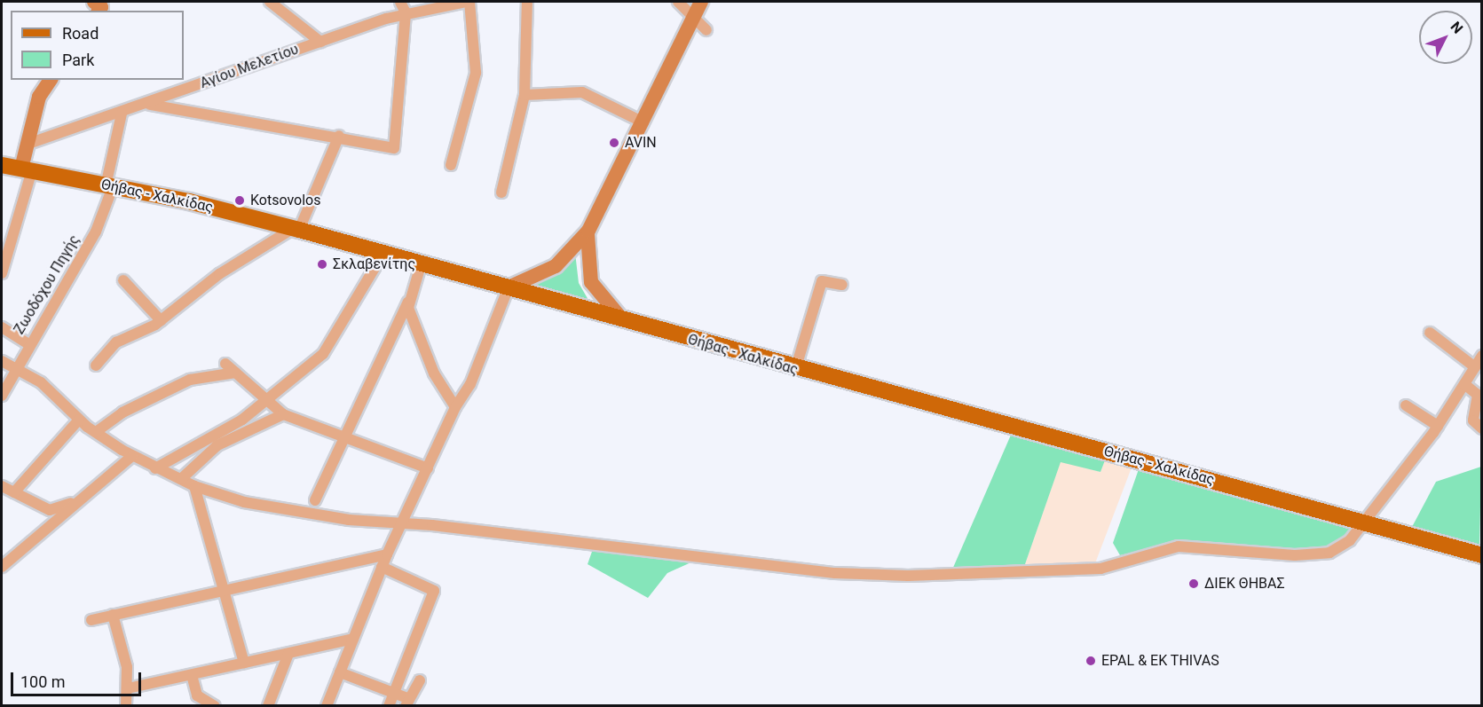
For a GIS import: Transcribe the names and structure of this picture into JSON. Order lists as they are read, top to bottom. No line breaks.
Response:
{"streets":{"main road":["Θήβας - Χαλκίδας"],"street":["Αγίου Μελετίου","Ζωοδόχου Πηγής"]},"crossings":[["Αγίου Μελετίου","Ζωοδόχου Πηγής"],["Θήβας - Χαλκίδας","Ζωοδόχου Πηγής"]],"places":["AVIN","Kotsovolos","Σκλαβενίτης","ΔΙΕΚ ΘΗΒΑΣ","EPAL & EK THIVAS"],"legend":["Road","Park"],"scale_bar":"100 m","north":"top right"}
